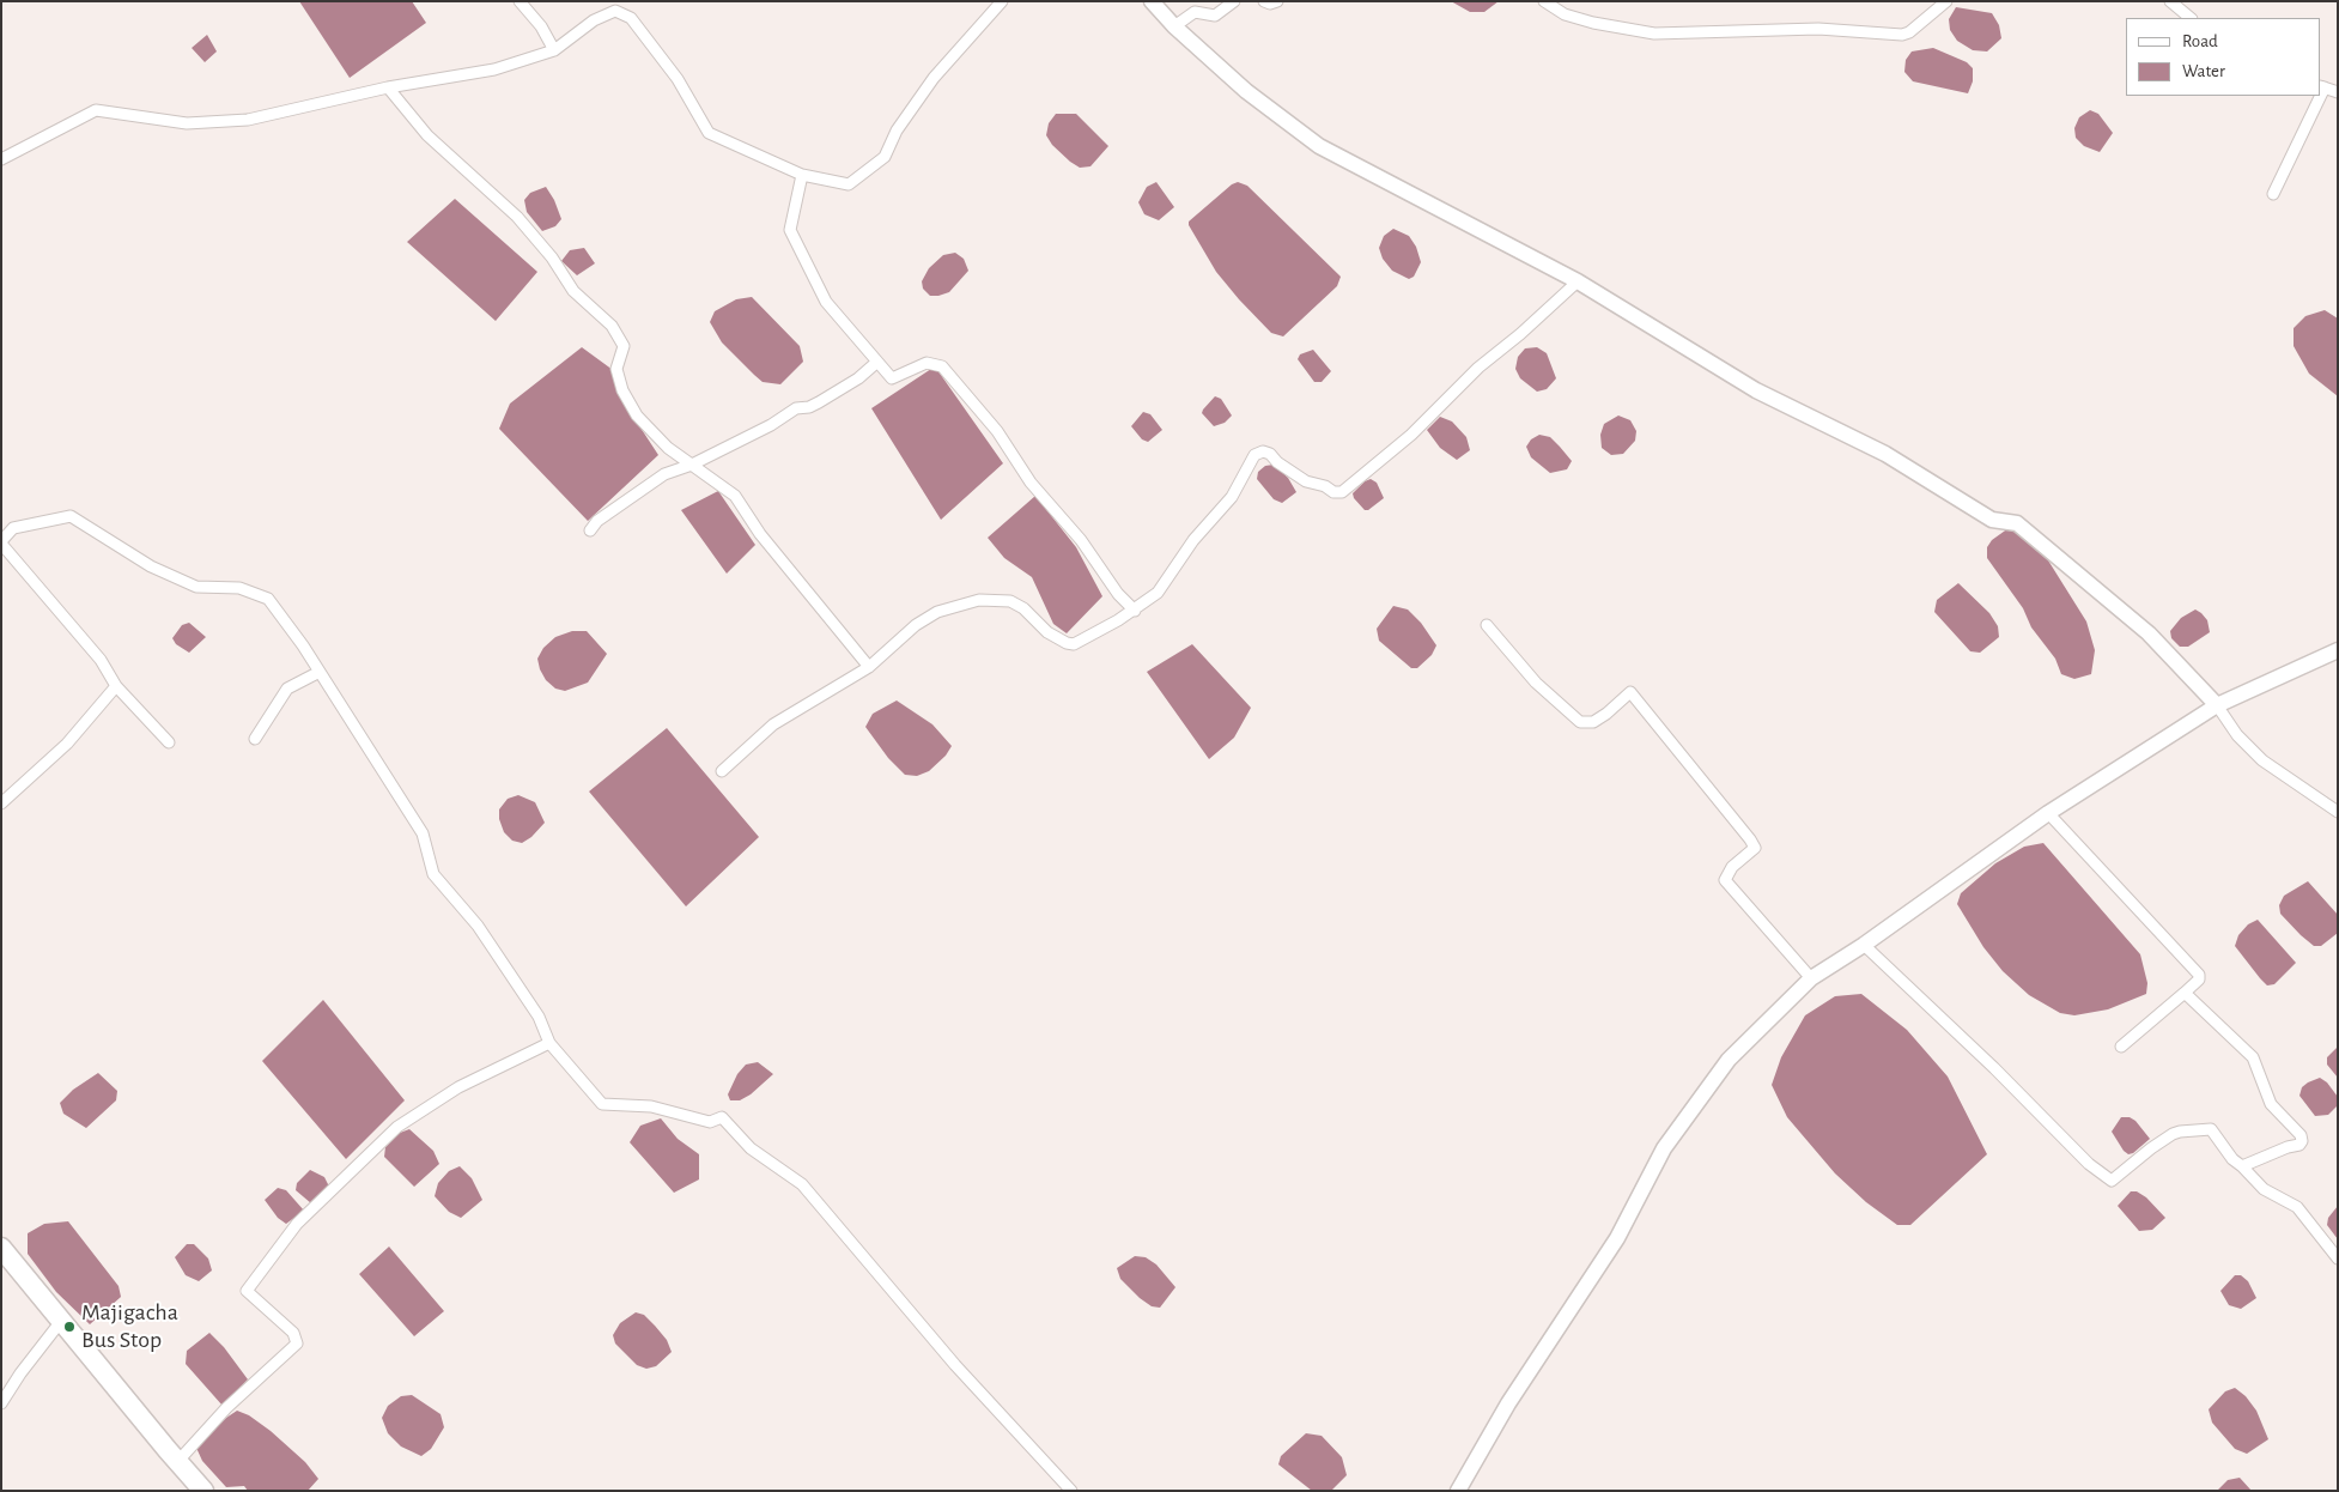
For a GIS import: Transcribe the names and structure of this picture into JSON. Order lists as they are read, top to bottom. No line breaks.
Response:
{"places":["Majigacha Bus Stop"],"legend":["Road","Water"]}
